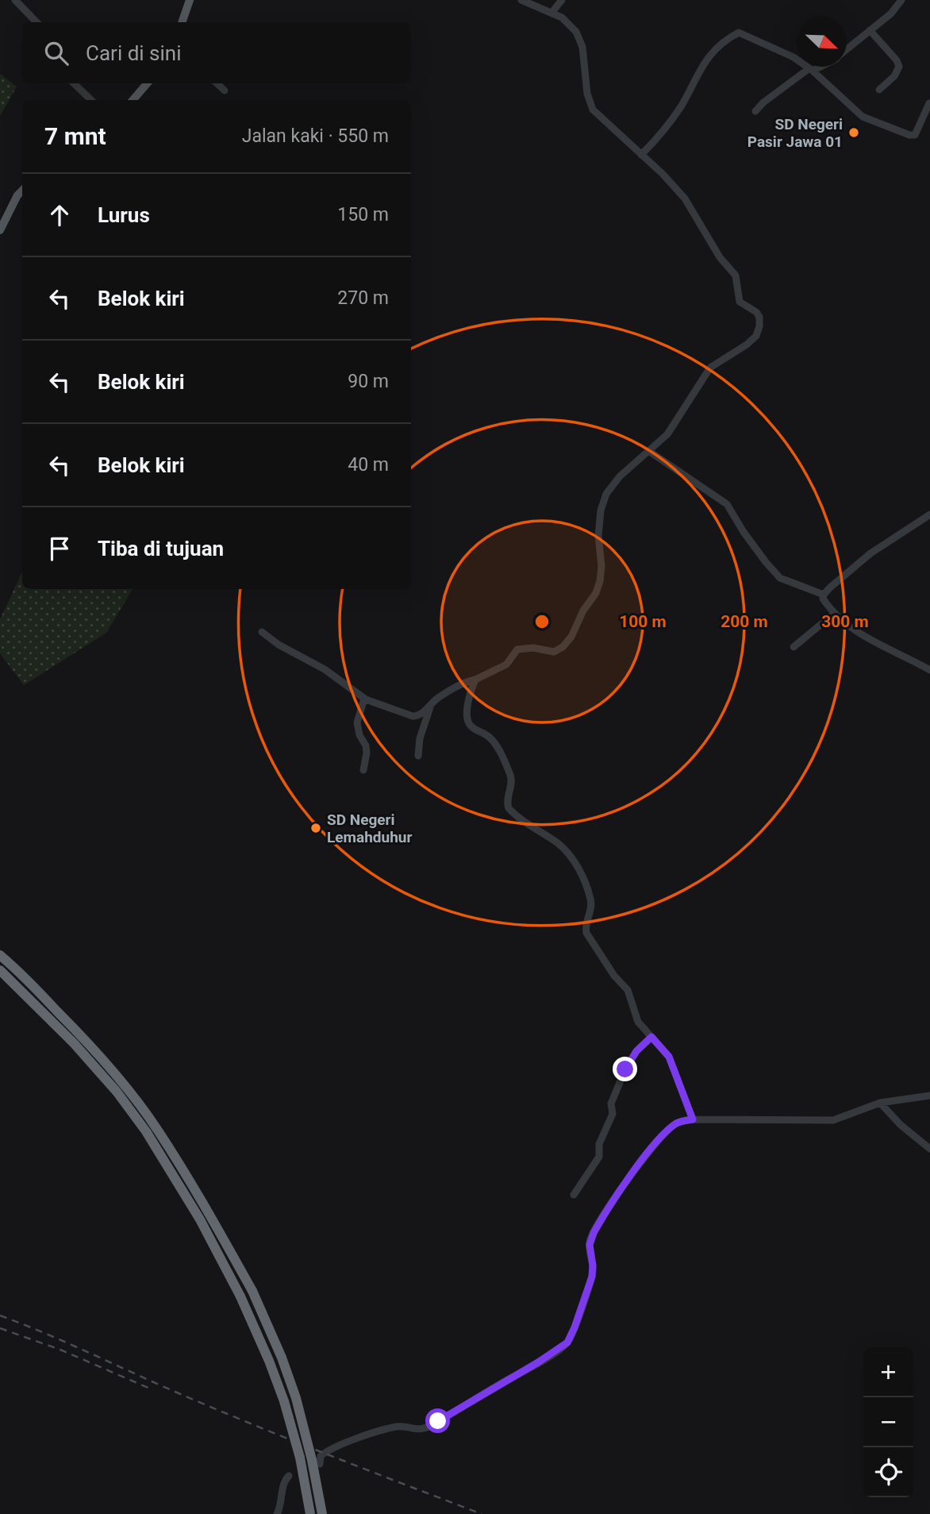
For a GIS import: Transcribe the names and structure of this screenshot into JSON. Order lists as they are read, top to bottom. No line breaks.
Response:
{"places":["SD Negeri Pasir Jawa 01","SD Negeri Lemahduhur"],"north":"bottom right","page":{"search":"Cari di sini","heading":["7 mnt","Jalan kaki · 550 m"],"list":[["Lurus","150 m"],["Belok kiri","270 m"],["Belok kiri","90 m"],["Belok kiri","40 m"],"Tiba di tujuan"],"map_buttons":["+","−"]},"rings":["100 m","200 m","300 m"]}
